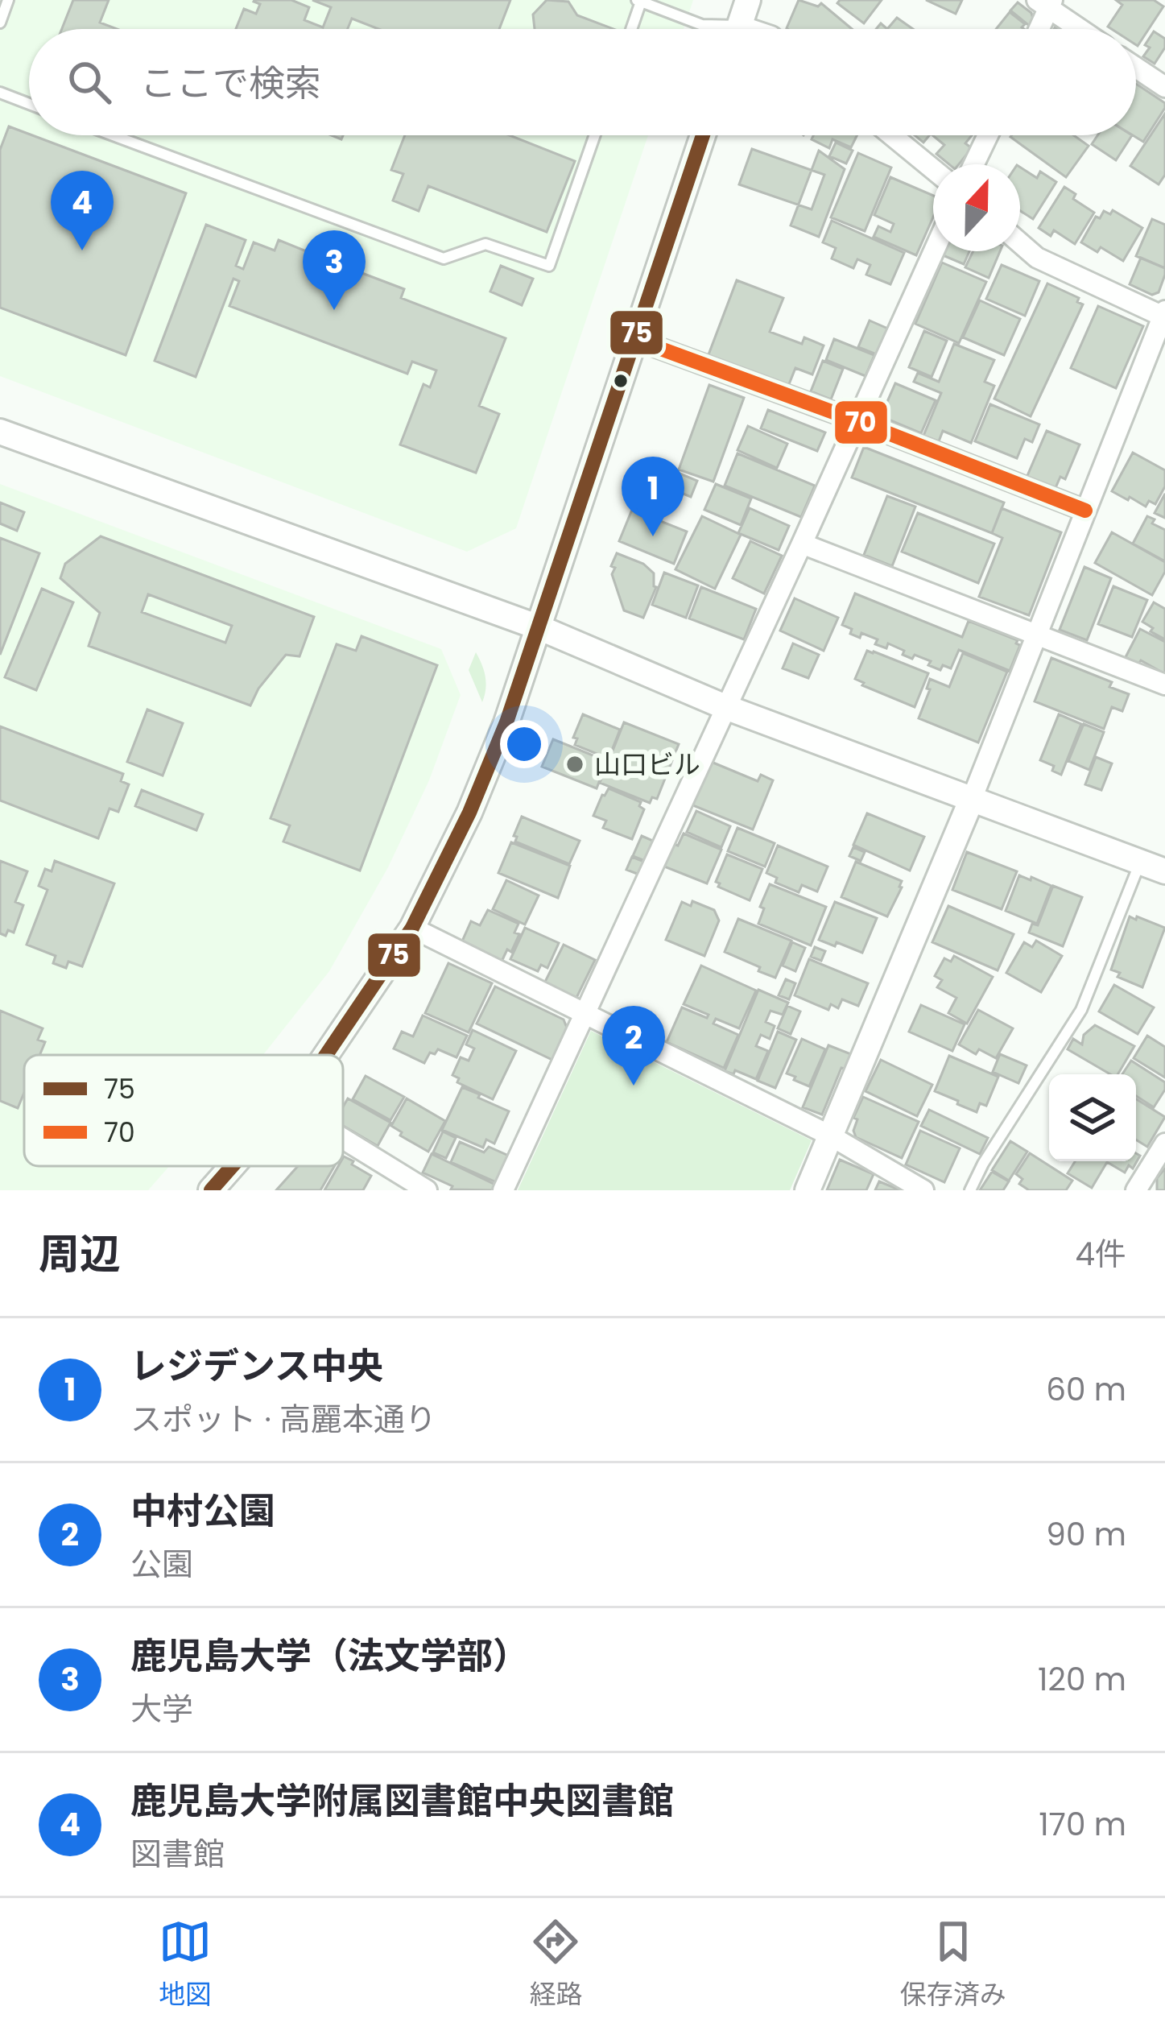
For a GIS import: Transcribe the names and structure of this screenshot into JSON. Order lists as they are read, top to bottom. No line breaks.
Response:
{"places":["山口ビル"],"lines":["transit line 75","transit line 70"],"legend":["75","70"],"north":"top","page":{"search":"ここで検索","pins":["4","3","1","2"],"heading":["周辺","4件"],"list":[{"mark":"1","name":"レジデンス中央","note":"スポット · 高麗本通り","value":"60 m"},{"mark":"2","name":"中村公園","note":"公園","value":"90 m"},{"mark":"3","name":"鹿児島大学（法文学部）","note":"大学","value":"120 m"},{"mark":"4","name":"鹿児島大学附属図書館中央図書館","note":"図書館","value":"170 m"}],"nav":["地図","経路","保存済み"]}}
